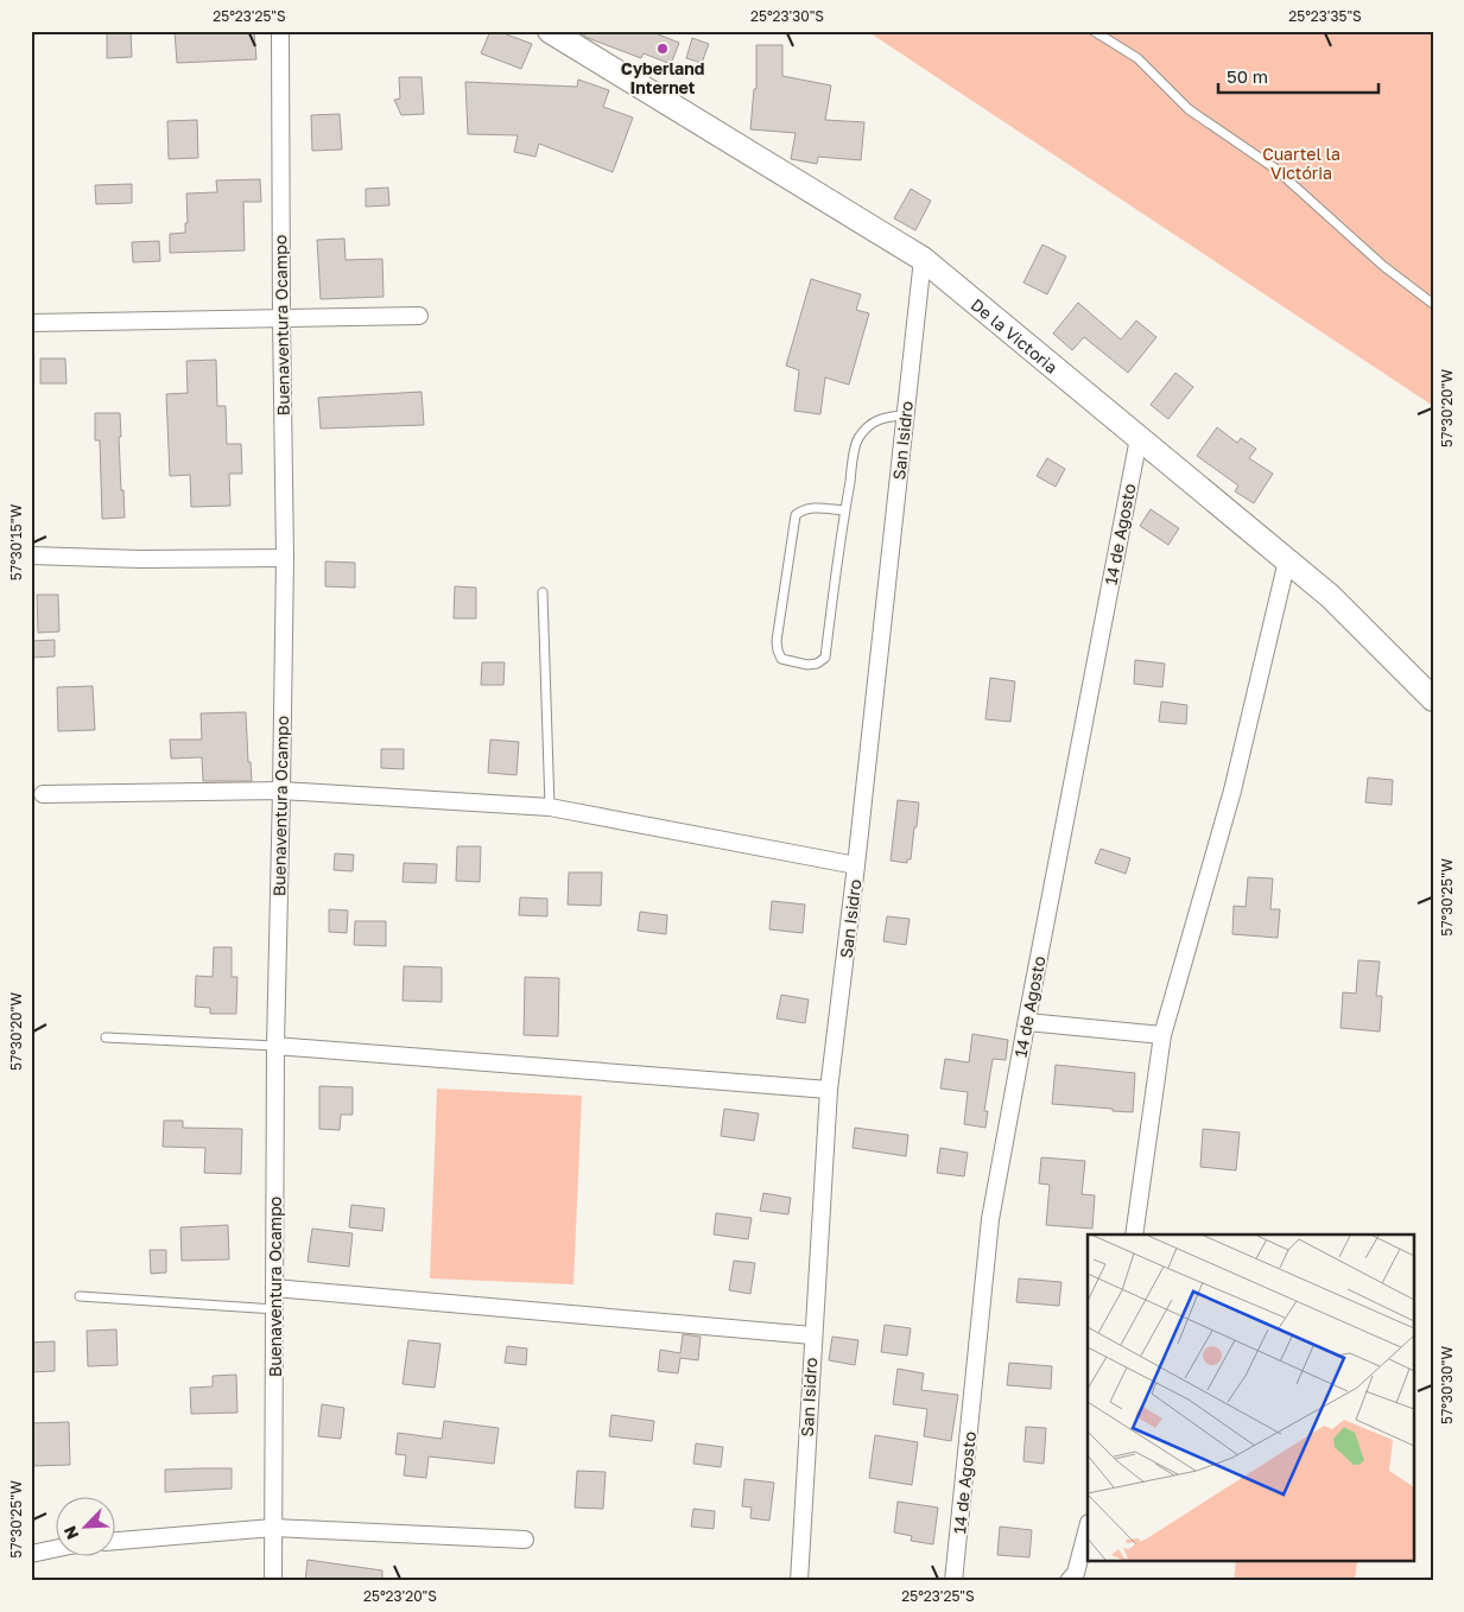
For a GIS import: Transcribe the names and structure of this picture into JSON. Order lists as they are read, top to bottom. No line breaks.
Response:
{"streets":{"main road":["De la Victoria"],"street":["Buenaventura Ocampo","San Isidro","14 de Agosto"]},"crossings":[["De la Victoria","San Isidro"],["De la Victoria","14 de Agosto"]],"parks":["Cuartel la Victória"],"places":["Cyberland Internet"],"scale_bar":"50 m","north":"bottom left","coordinates":["25°23'25\"S","25°23'30\"S","25°23'35\"S","57°30'20\"W","57°30'15\"W","57°30'25\"W","57°30'30\"W","25°23'20\"S"]}
